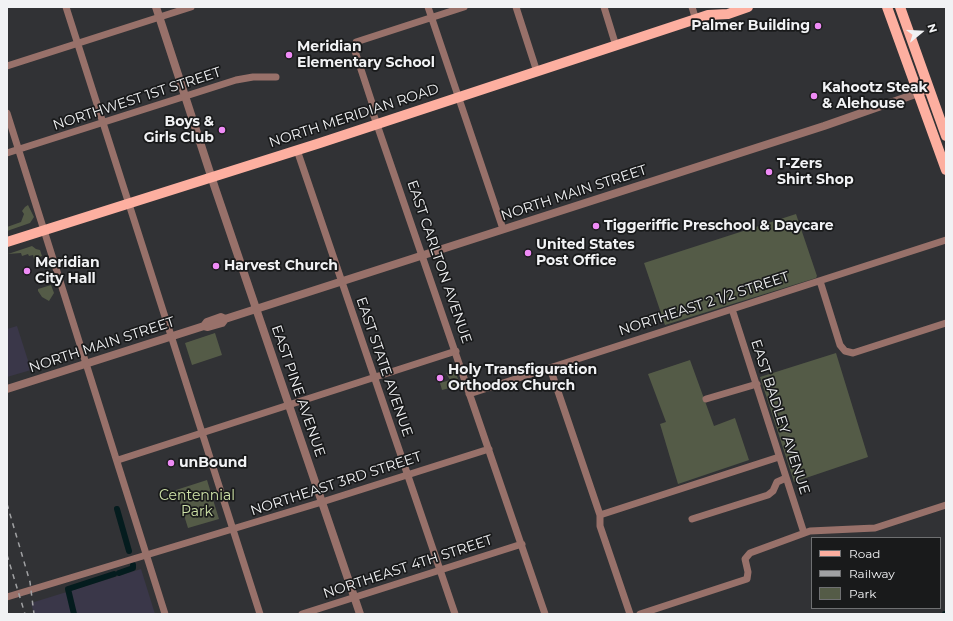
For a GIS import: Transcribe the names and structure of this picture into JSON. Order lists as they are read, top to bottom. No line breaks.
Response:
{"streets":{"main road":["NORTH MERIDIAN ROAD"],"street":["NORTHWEST 1ST STREET","NORTH MAIN STREET","EAST CARLTON AVENUE","NORTHEAST 2 1/2 STREET","EAST STATE AVENUE","EAST PINE AVENUE","EAST BADLEY AVENUE","NORTHEAST 3RD STREET","NORTHEAST 4TH STREET"]},"crossings":[["NORTHWEST 1ST STREET","EAST PINE AVENUE"],["NORTH MERIDIAN ROAD","EAST CARLTON AVENUE"],["NORTH MERIDIAN ROAD","EAST STATE AVENUE"],["NORTH MERIDIAN ROAD","EAST PINE AVENUE"],["NORTH MAIN STREET","EAST CARLTON AVENUE"],["NORTH MAIN STREET","EAST STATE AVENUE"],["NORTH MAIN STREET","EAST PINE AVENUE"],["EAST CARLTON AVENUE","NORTHEAST 2 1/2 STREET"],["EAST CARLTON AVENUE","NORTHEAST 3RD STREET"],["EAST CARLTON AVENUE","NORTHEAST 4TH STREET"],["NORTHEAST 2 1/2 STREET","EAST BADLEY AVENUE"],["EAST STATE AVENUE","NORTHEAST 3RD STREET"],["EAST STATE AVENUE","NORTHEAST 4TH STREET"],["EAST PINE AVENUE","NORTHEAST 3RD STREET"],["EAST PINE AVENUE","NORTHEAST 4TH STREET"]],"parks":["Centennial Park"],"places":["Palmer Building","Meridian Elementary School","Kahootz Steak & Alehouse","Boys & Girls Club","T-Zers Shirt Shop","Tiggeriffic Preschool & Daycare","United States Post Office","Harvest Church","Meridian City Hall","Holy Transfiguration Orthodox Church","unBound"],"legend":["Road","Railway","Park"],"north":"right"}
